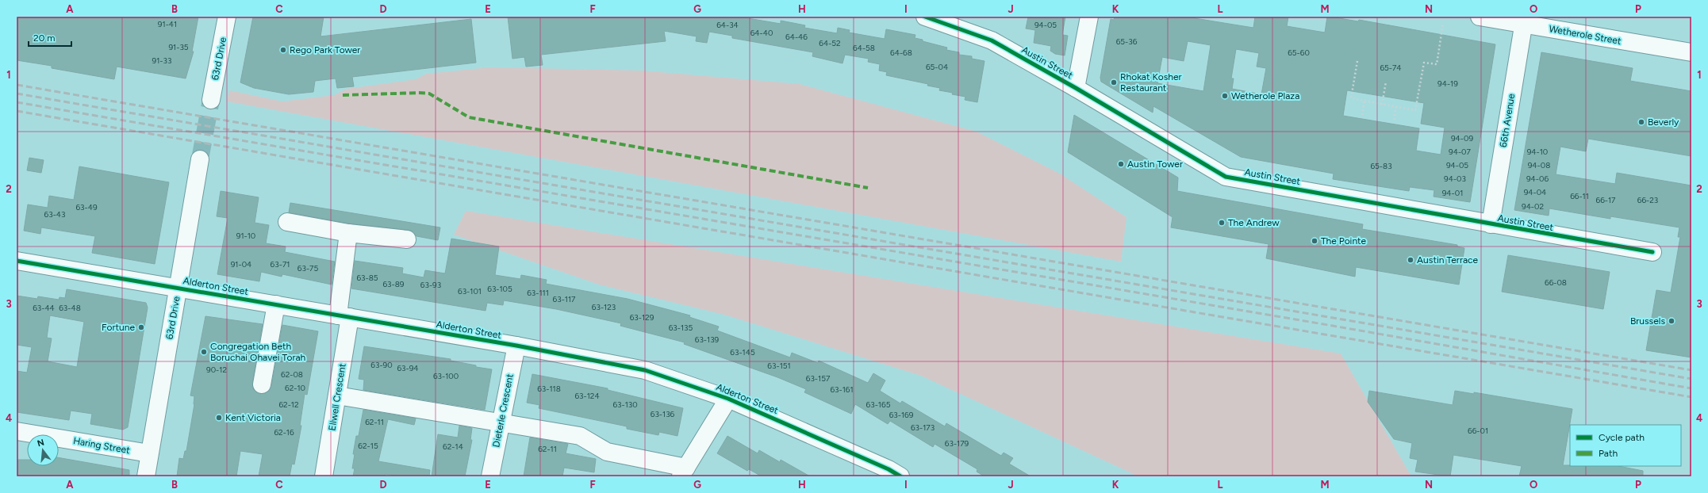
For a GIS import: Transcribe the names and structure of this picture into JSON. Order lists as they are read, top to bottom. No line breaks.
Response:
{"streets":{"street":["Wetherole Street","63rd Drive","Austin Street","66th Avenue","Alderton Street","Ellwell Crescent","Dieterle Crescent","Haring Street"]},"crossings":[["Wetherole Street","66th Avenue"],["63rd Drive","Alderton Street"],["63rd Drive","Haring Street"],["Austin Street","66th Avenue"],["Alderton Street","Ellwell Crescent"],["Alderton Street","Dieterle Crescent"]],"places":["Rego Park Tower","Rhokat Kosher Restaurant","Wetherole Plaza","Beverly","Austin Tower","The Andrew","The Pointe","Austin Terrace","Brussels","Fortune","Congregation Beth Boruchai Ohavei Torah","Kent Victoria"],"house_numbers":["91-41","64-34","94-05","64-40","64-46","65-36","64-52","91-35","64-58","64-68","65-60","91-33","65-04","65-74","94-19","94-09","94-07","94-10","94-05","94-08","65-83","94-03","94-06","94-04","94-01","66-11","66-17","66-23","94-02","63-49","63-43","91-10","91-04","63-71","63-75","63-85","66-08","63-89","63-93","63-105","63-101","63-111","63-117","63-123","63-44","63-48","63-129","63-135","63-139","63-145","63-90","63-151","63-94","90-12","62-08","63-100","63-157","62-10","63-118","63-161","63-124","62-12","63-130","63-165","63-136","63-169","62-11","63-173","66-01","62-16","63-179","62-15","62-14","62-11"],"legend":["Cycle path","Path"],"scale_bar":"20 m","north":"top","grid":{"columns":["A","B","C","D","E","F","G","H","I","J","K","L","M","N","O","P"],"rows":["1","2","3","4"]}}
